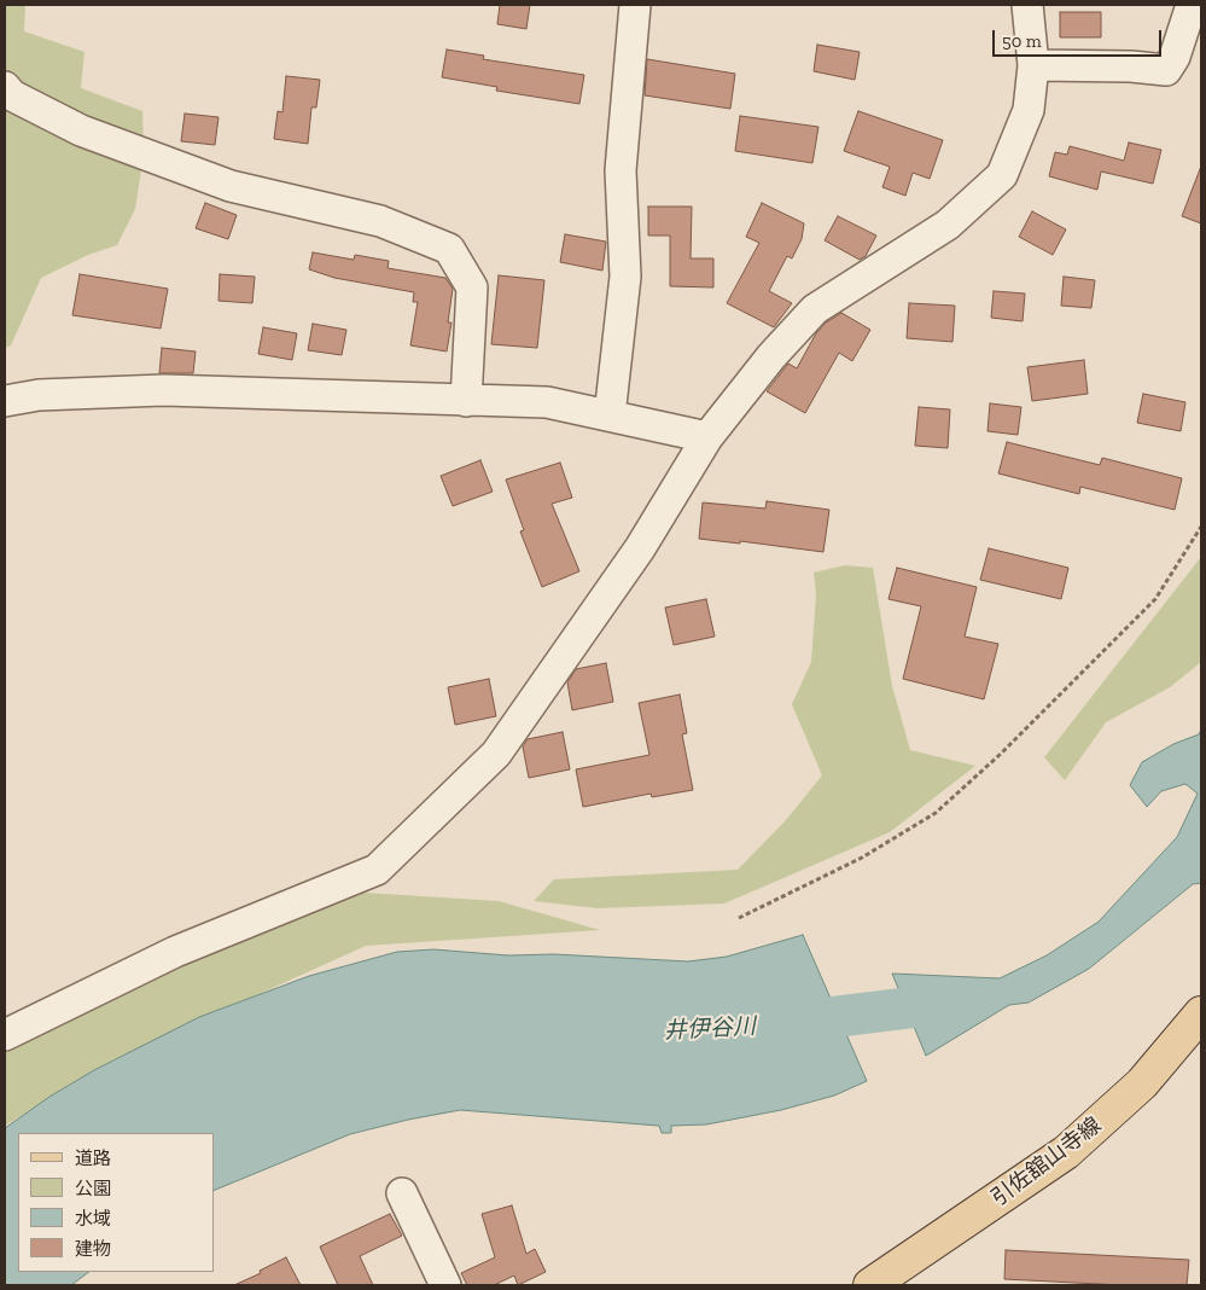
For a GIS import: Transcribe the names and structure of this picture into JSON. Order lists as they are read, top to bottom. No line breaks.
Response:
{"streets":{"main road":["引佐舘山寺線"]},"water":["井伊谷川"],"legend":["道路","公園","水域","建物"],"scale_bar":"50 m"}
